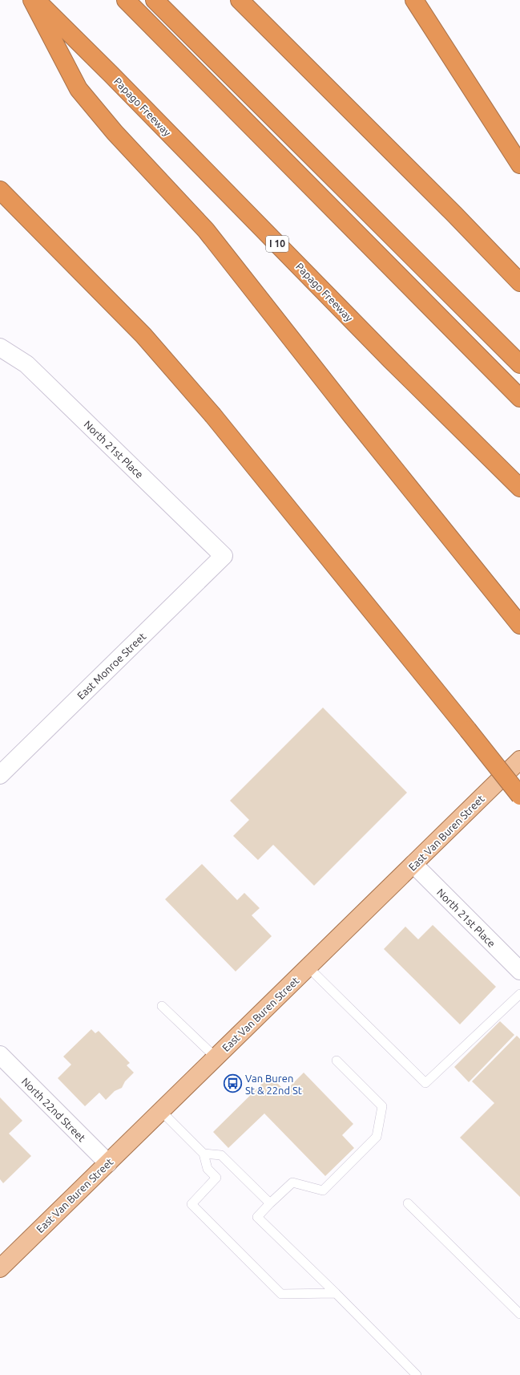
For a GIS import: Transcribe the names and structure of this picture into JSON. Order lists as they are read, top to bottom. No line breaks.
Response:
{"streets":{"highway":["Papago Freeway","I 10"],"main road":["East Van Buren Street"],"street":["North 21st Place","East Monroe Street","North 22nd Street"]},"crossings":[["North 21st Place","East Monroe Street"],["North 21st Place","East Van Buren Street"],["East Van Buren Street","North 22nd Street"]],"places":{"bus stop":["Van Buren St & 22nd St"]}}
